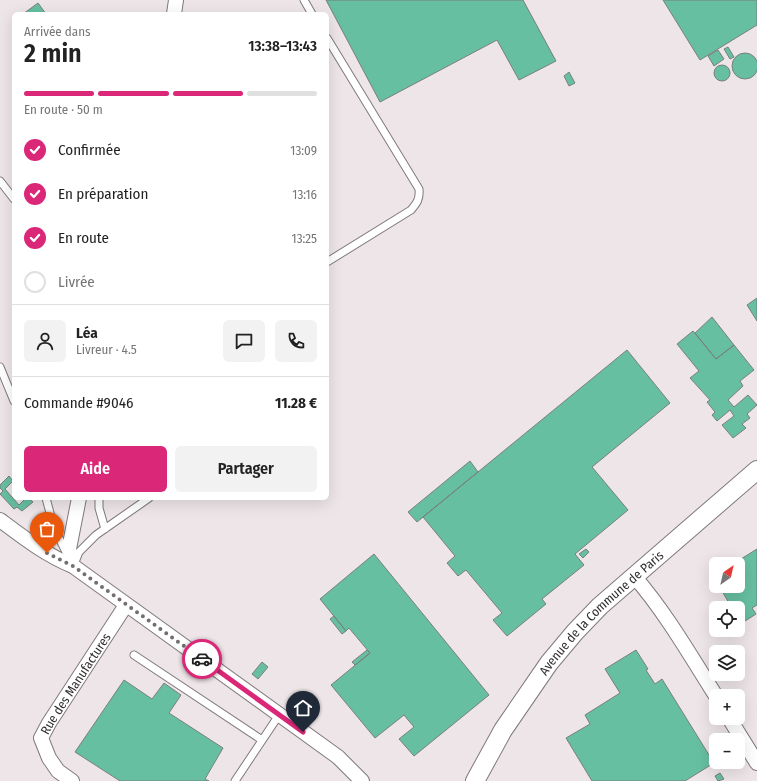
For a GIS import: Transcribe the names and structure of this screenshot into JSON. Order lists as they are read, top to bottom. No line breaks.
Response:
{"streets":{"street":["Avenue de la Commune de Paris","Rue des Manufactures"]},"north":"top right","page":{"heading":["2 min","Arrivée dans","13:38–13:43"],"panel":["Léa","Livreur · 4.5","Commande #9046","11.28 €"],"bar":"En route · 50 m","list":[["Confirmée","13:09"],["En préparation","13:16"],["En route","13:25"],"Livrée"],"buttons":["Aide","Partager"],"map_buttons":["+","−"]}}
